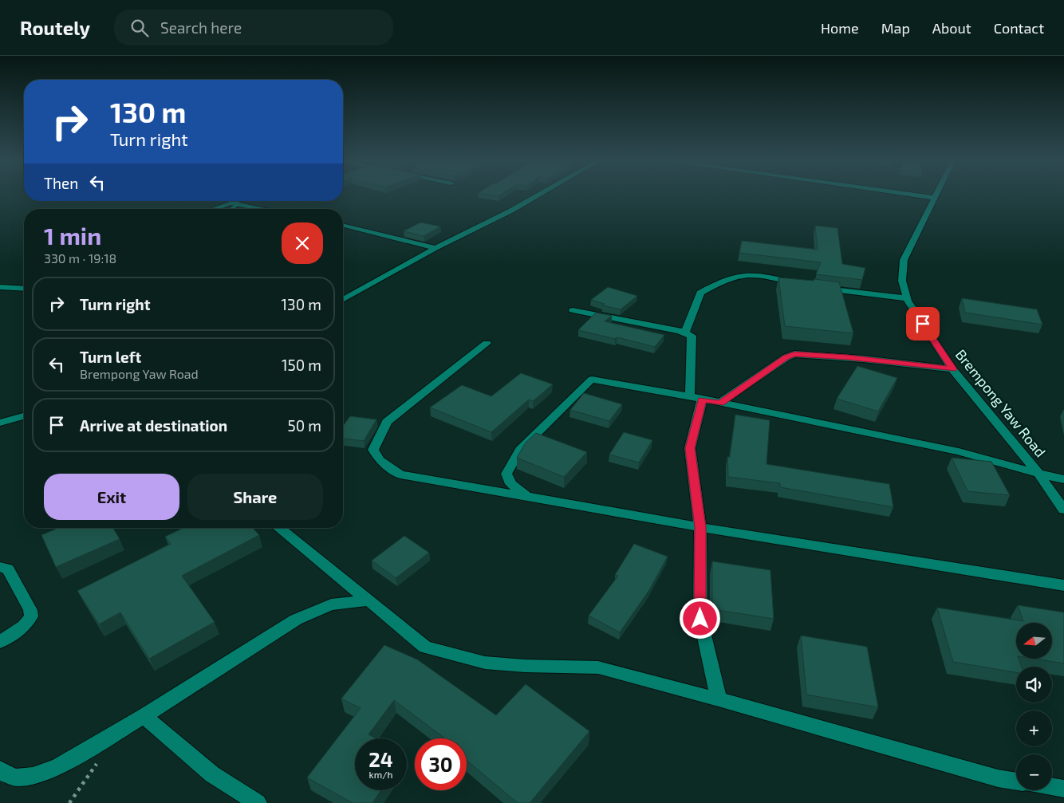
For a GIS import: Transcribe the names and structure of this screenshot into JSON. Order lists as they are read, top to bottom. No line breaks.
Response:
{"streets":{"street":["Brempong Yaw Road"]},"north":"left","page":{"header":"Routely","search":"Search here","nav":["Home","Map","About","Contact"],"turn":["130 m","Turn right"],"then":"Then","heading":["1 min","330 m · 19:18"],"list":[{"name":"Turn right","value":"130 m"},{"name":"Turn left","note":"Brempong Yaw Road","value":"150 m"},{"name":"Arrive at destination","value":"50 m"}],"buttons":["Exit","Share"],"map_buttons":["+","−"],"speed":"24 km/h","limit":"30"}}
